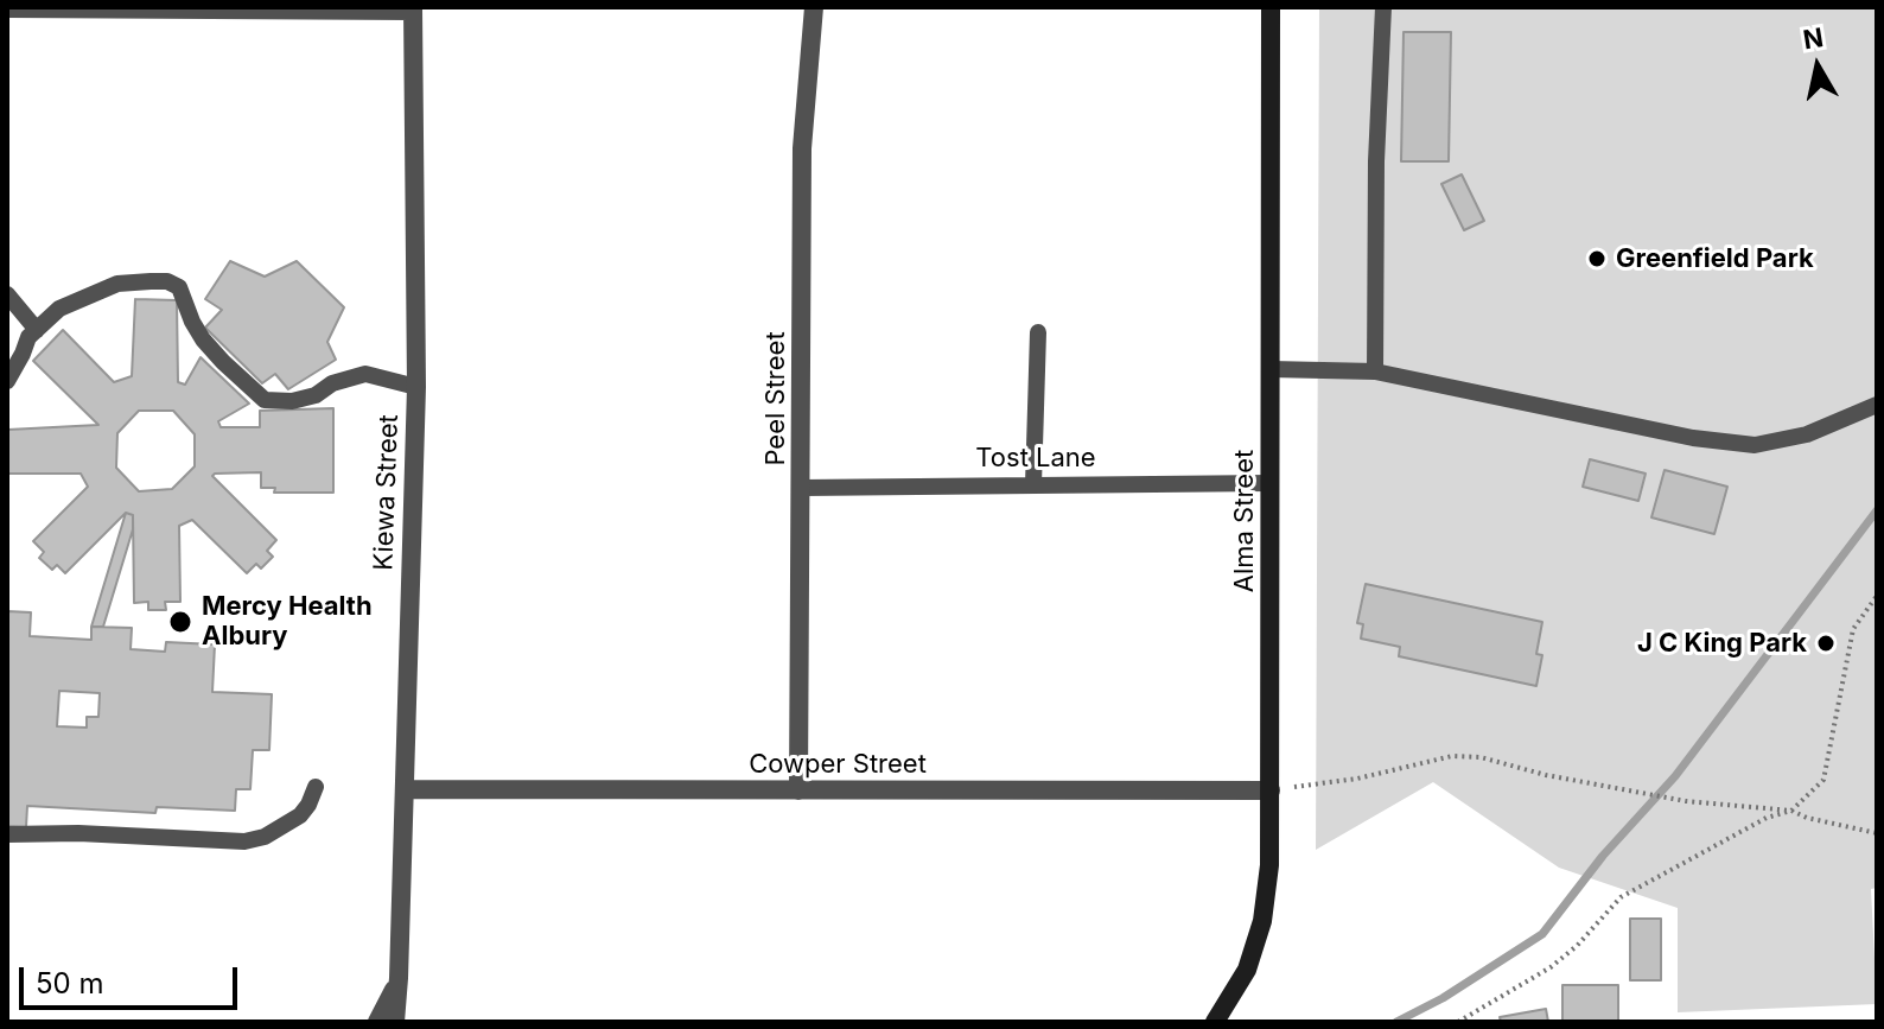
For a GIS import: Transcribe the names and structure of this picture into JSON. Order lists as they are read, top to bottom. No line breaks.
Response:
{"streets":{"street":["Peel Street","Kiewa Street","Alma Street","Cowper Street"],"lane":["Tost Lane"]},"crossings":[["Peel Street","Tost Lane"],["Peel Street","Cowper Street"],["Tost Lane","Alma Street"],["Kiewa Street","Cowper Street"],["Alma Street","Cowper Street"]],"places":["Greenfield Park","Mercy Health Albury","J C King Park"],"scale_bar":"50 m","north":"top"}
